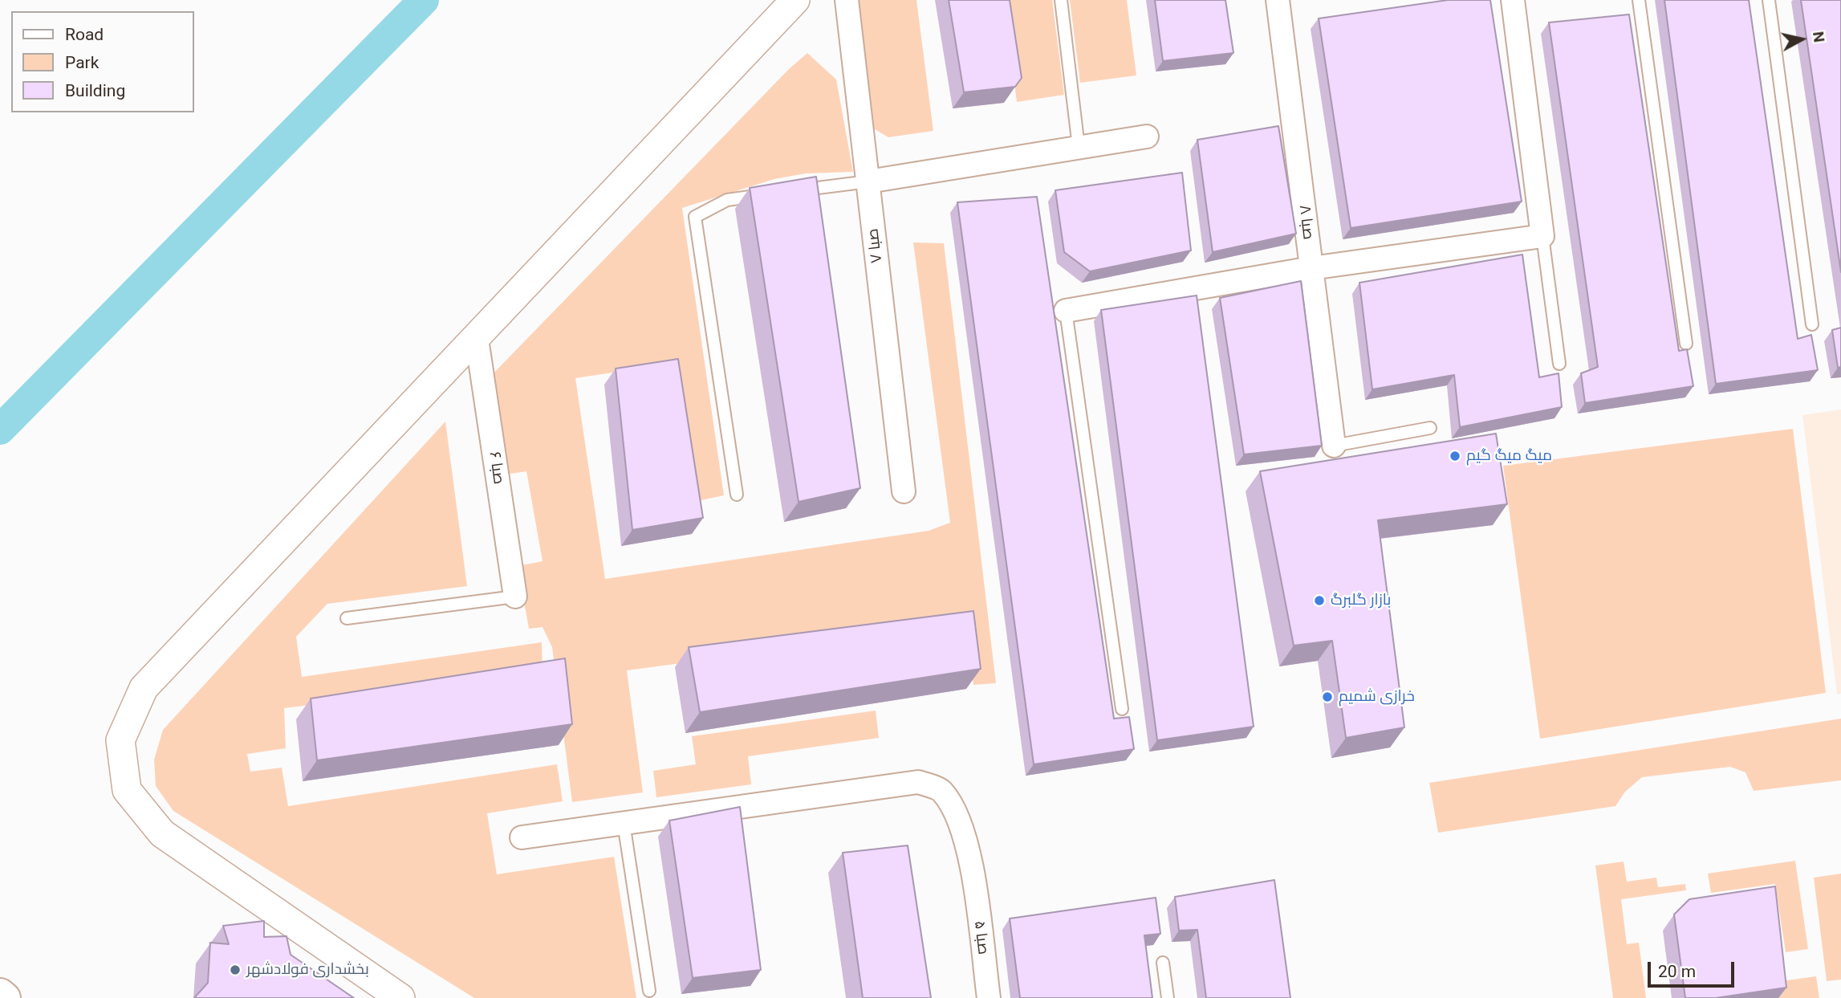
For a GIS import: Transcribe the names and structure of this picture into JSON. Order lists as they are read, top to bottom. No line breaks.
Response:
{"streets":{"street":["صبا ۸","صبا ۷","صبا ۶","صبا ۵"]},"places":["میگ میگ گیم","بازار گلبرگ","خرازی شمیم","بخشداری فولادشهر"],"legend":["Road","Park","Building"],"scale_bar":"20 m","north":"right"}
